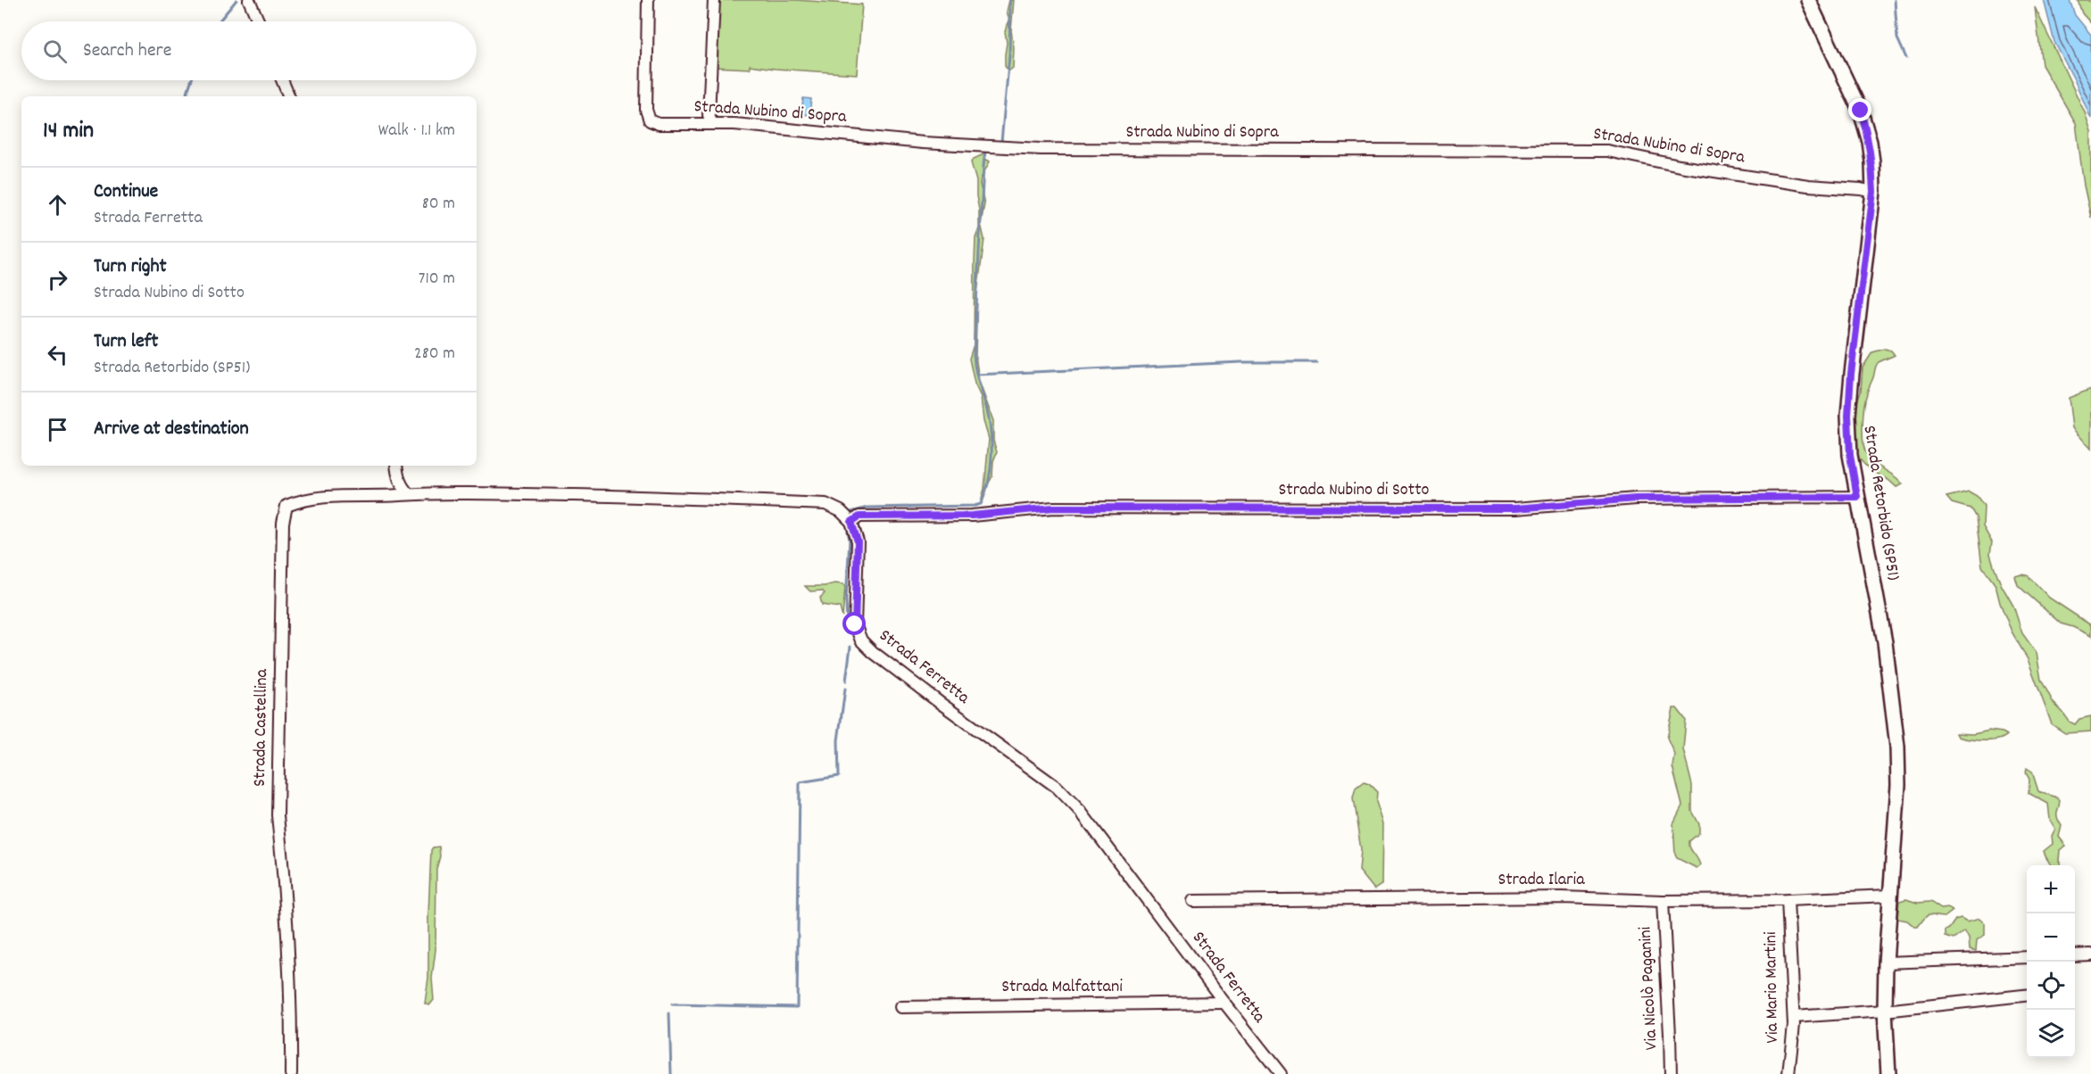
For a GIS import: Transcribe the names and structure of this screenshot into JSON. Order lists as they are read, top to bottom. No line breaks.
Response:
{"streets":{"street":["Strada Nubino di Sopra","Strada Nubino di Sotto","Strada Retorbido (SP51)","Strada Ferretta","Strada Castellina","Strada Ilaria","Strada Malfattani","Via Mario Martini","Via Nicolò Paganini"]},"crossings":[["Strada Nubino di Sopra","Strada Retorbido (SP51)"],["Strada Nubino di Sotto","Strada Retorbido (SP51)"],["Strada Nubino di Sotto","Strada Ferretta"],["Strada Retorbido (SP51)","Strada Ilaria"],["Strada Ferretta","Strada Malfattani"],["Strada Ilaria","Via Mario Martini"],["Strada Ilaria","Via Nicolò Paganini"]],"page":{"search":"Search here","heading":["14 min","Walk · 1.1 km"],"list":[["Continue","Strada Ferretta","80 m"],["Turn right","Strada Nubino di Sotto","710 m"],["Turn left","Strada Retorbido (SP51)","280 m"],"Arrive at destination"],"map_buttons":["+","−"]}}
